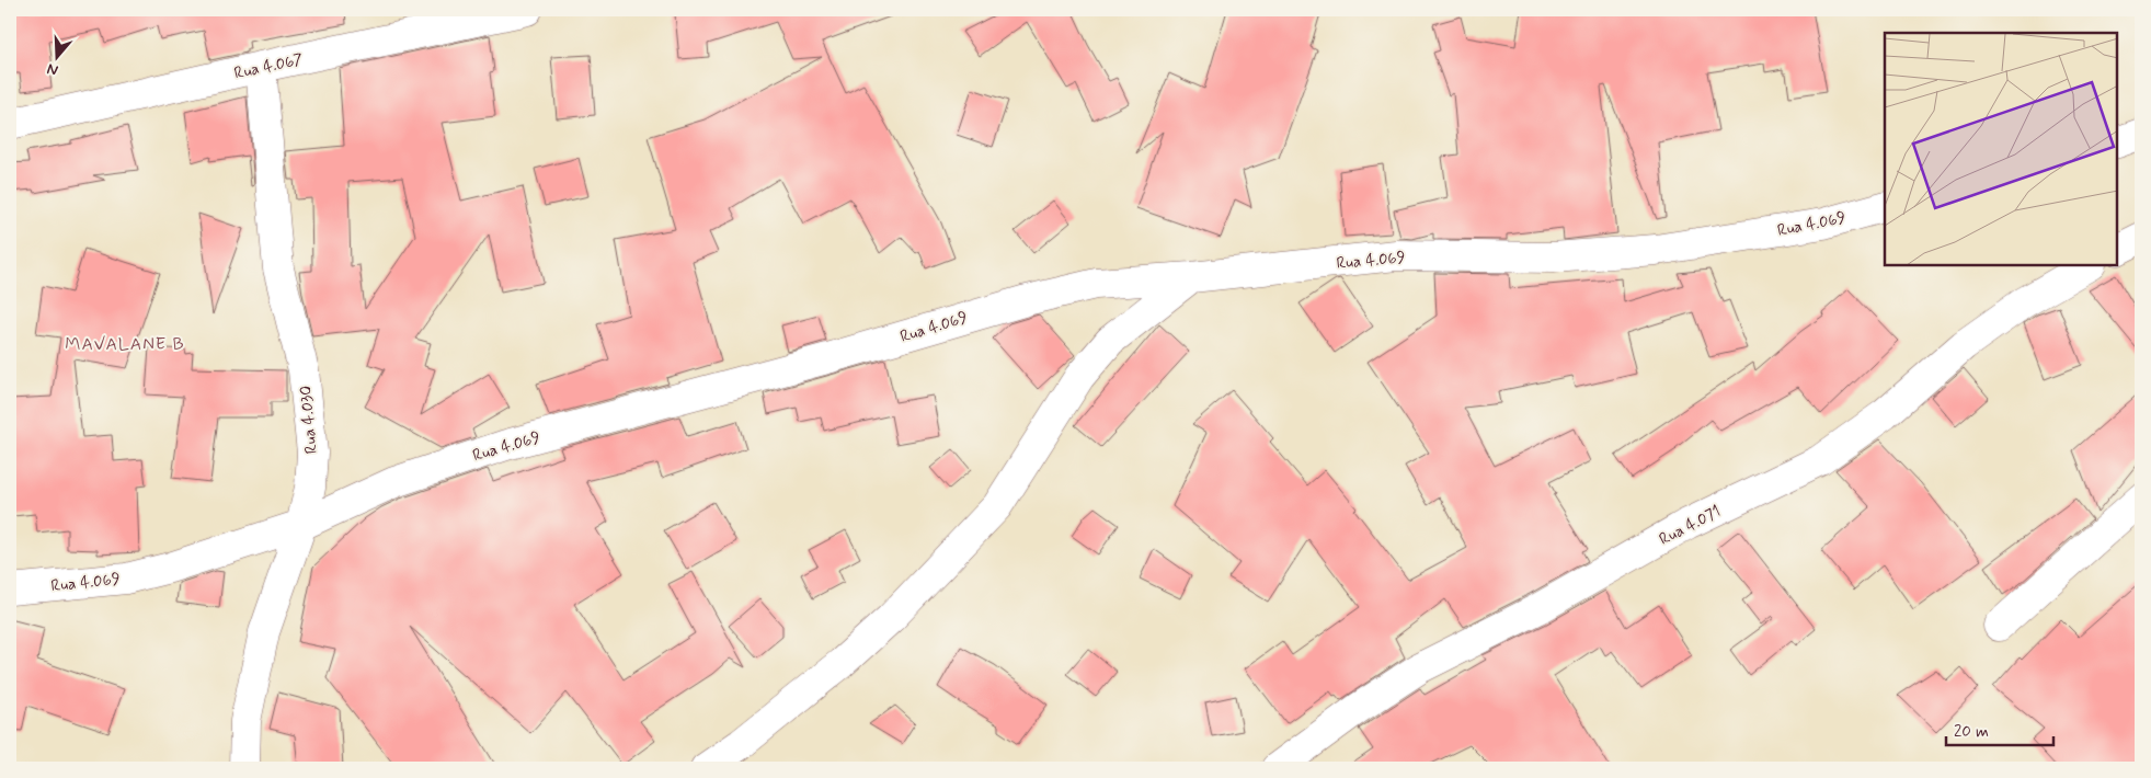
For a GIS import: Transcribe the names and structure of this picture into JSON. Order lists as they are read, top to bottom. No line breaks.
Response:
{"streets":{"street":["Rua 4.067","Rua 4.069","Rua 4.030","Rua 4.071"]},"crossings":[["Rua 4.067","Rua 4.030"],["Rua 4.069","Rua 4.030"]],"districts":["MAVALANE B"],"scale_bar":"20 m","north":"bottom"}
